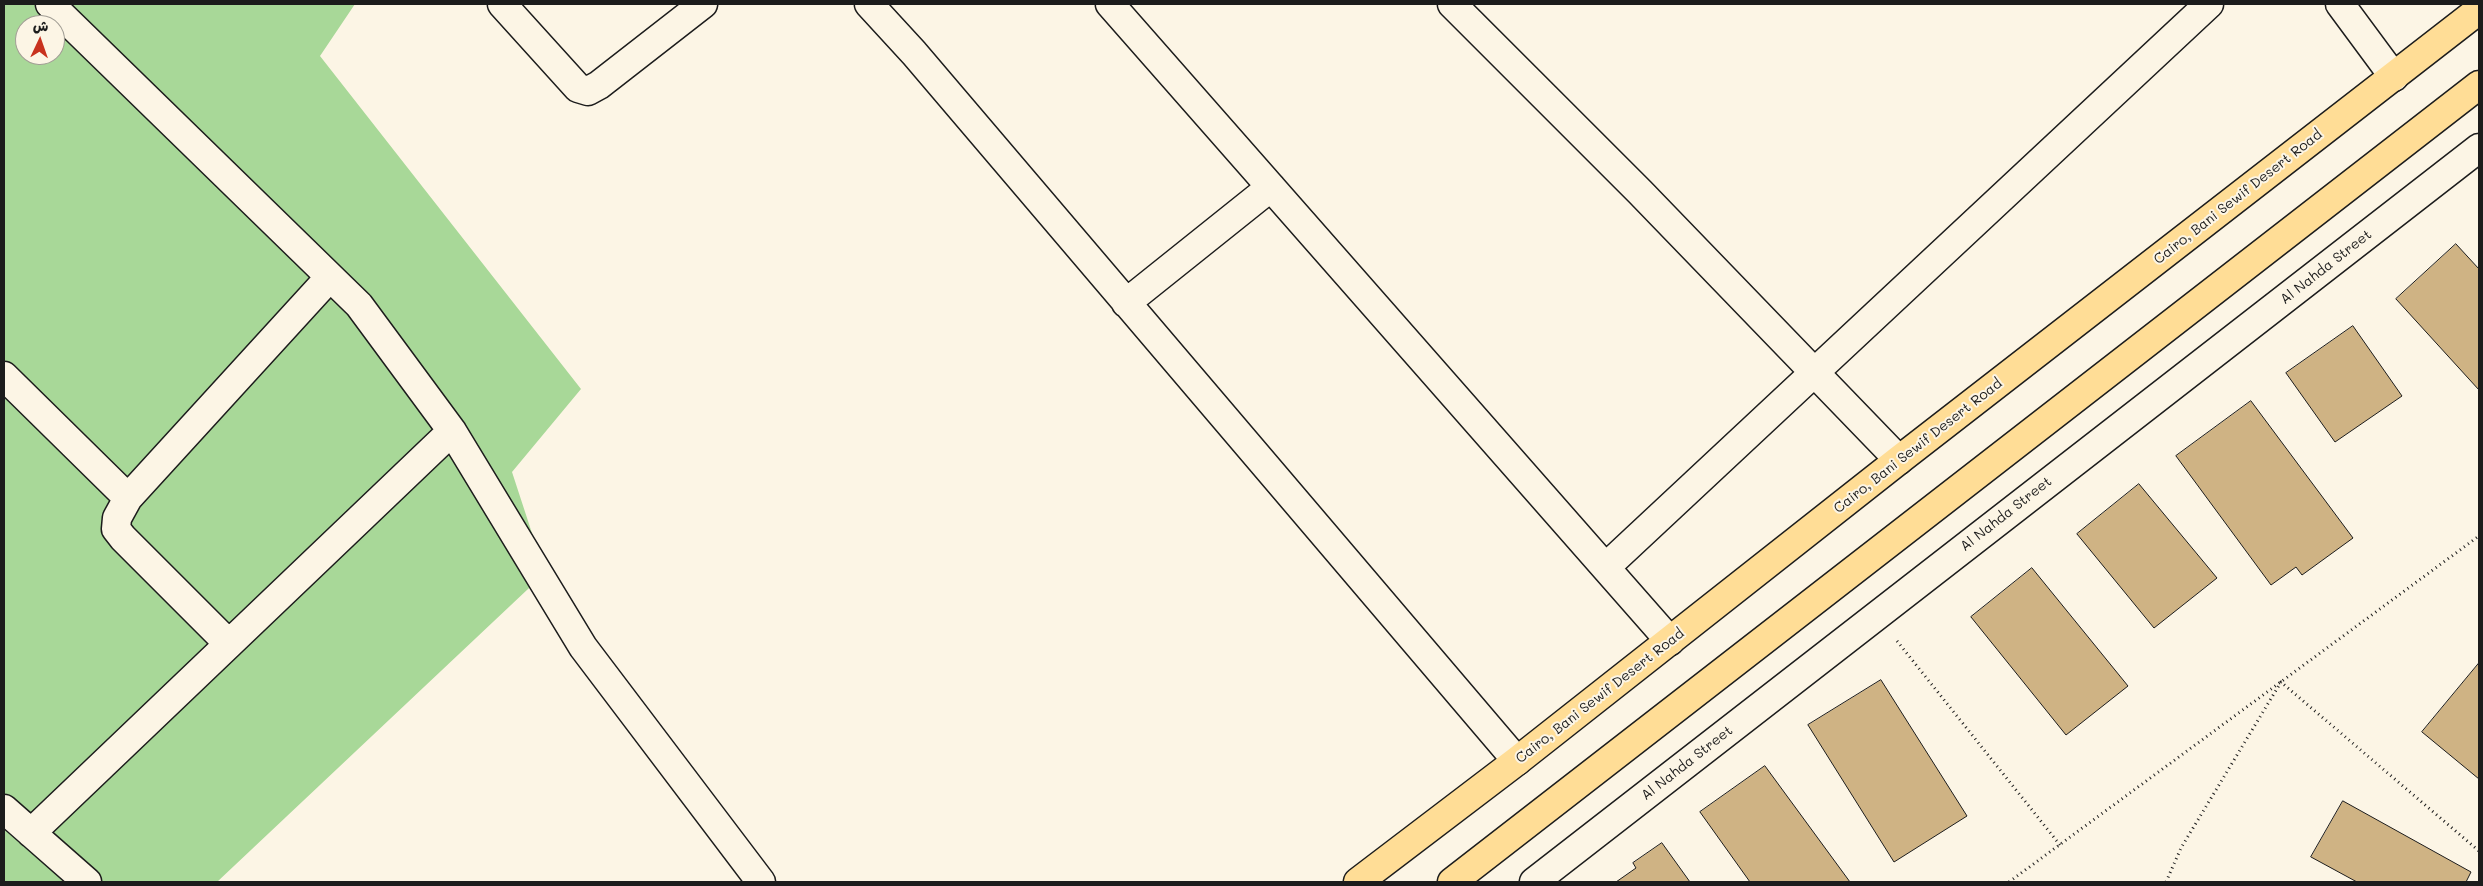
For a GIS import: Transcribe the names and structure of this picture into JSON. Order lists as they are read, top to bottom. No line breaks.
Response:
{"streets":{"main road":["Cairo, Bani Sewif Desert Road"],"street":["Al Nahda Street"]},"north":"top"}
